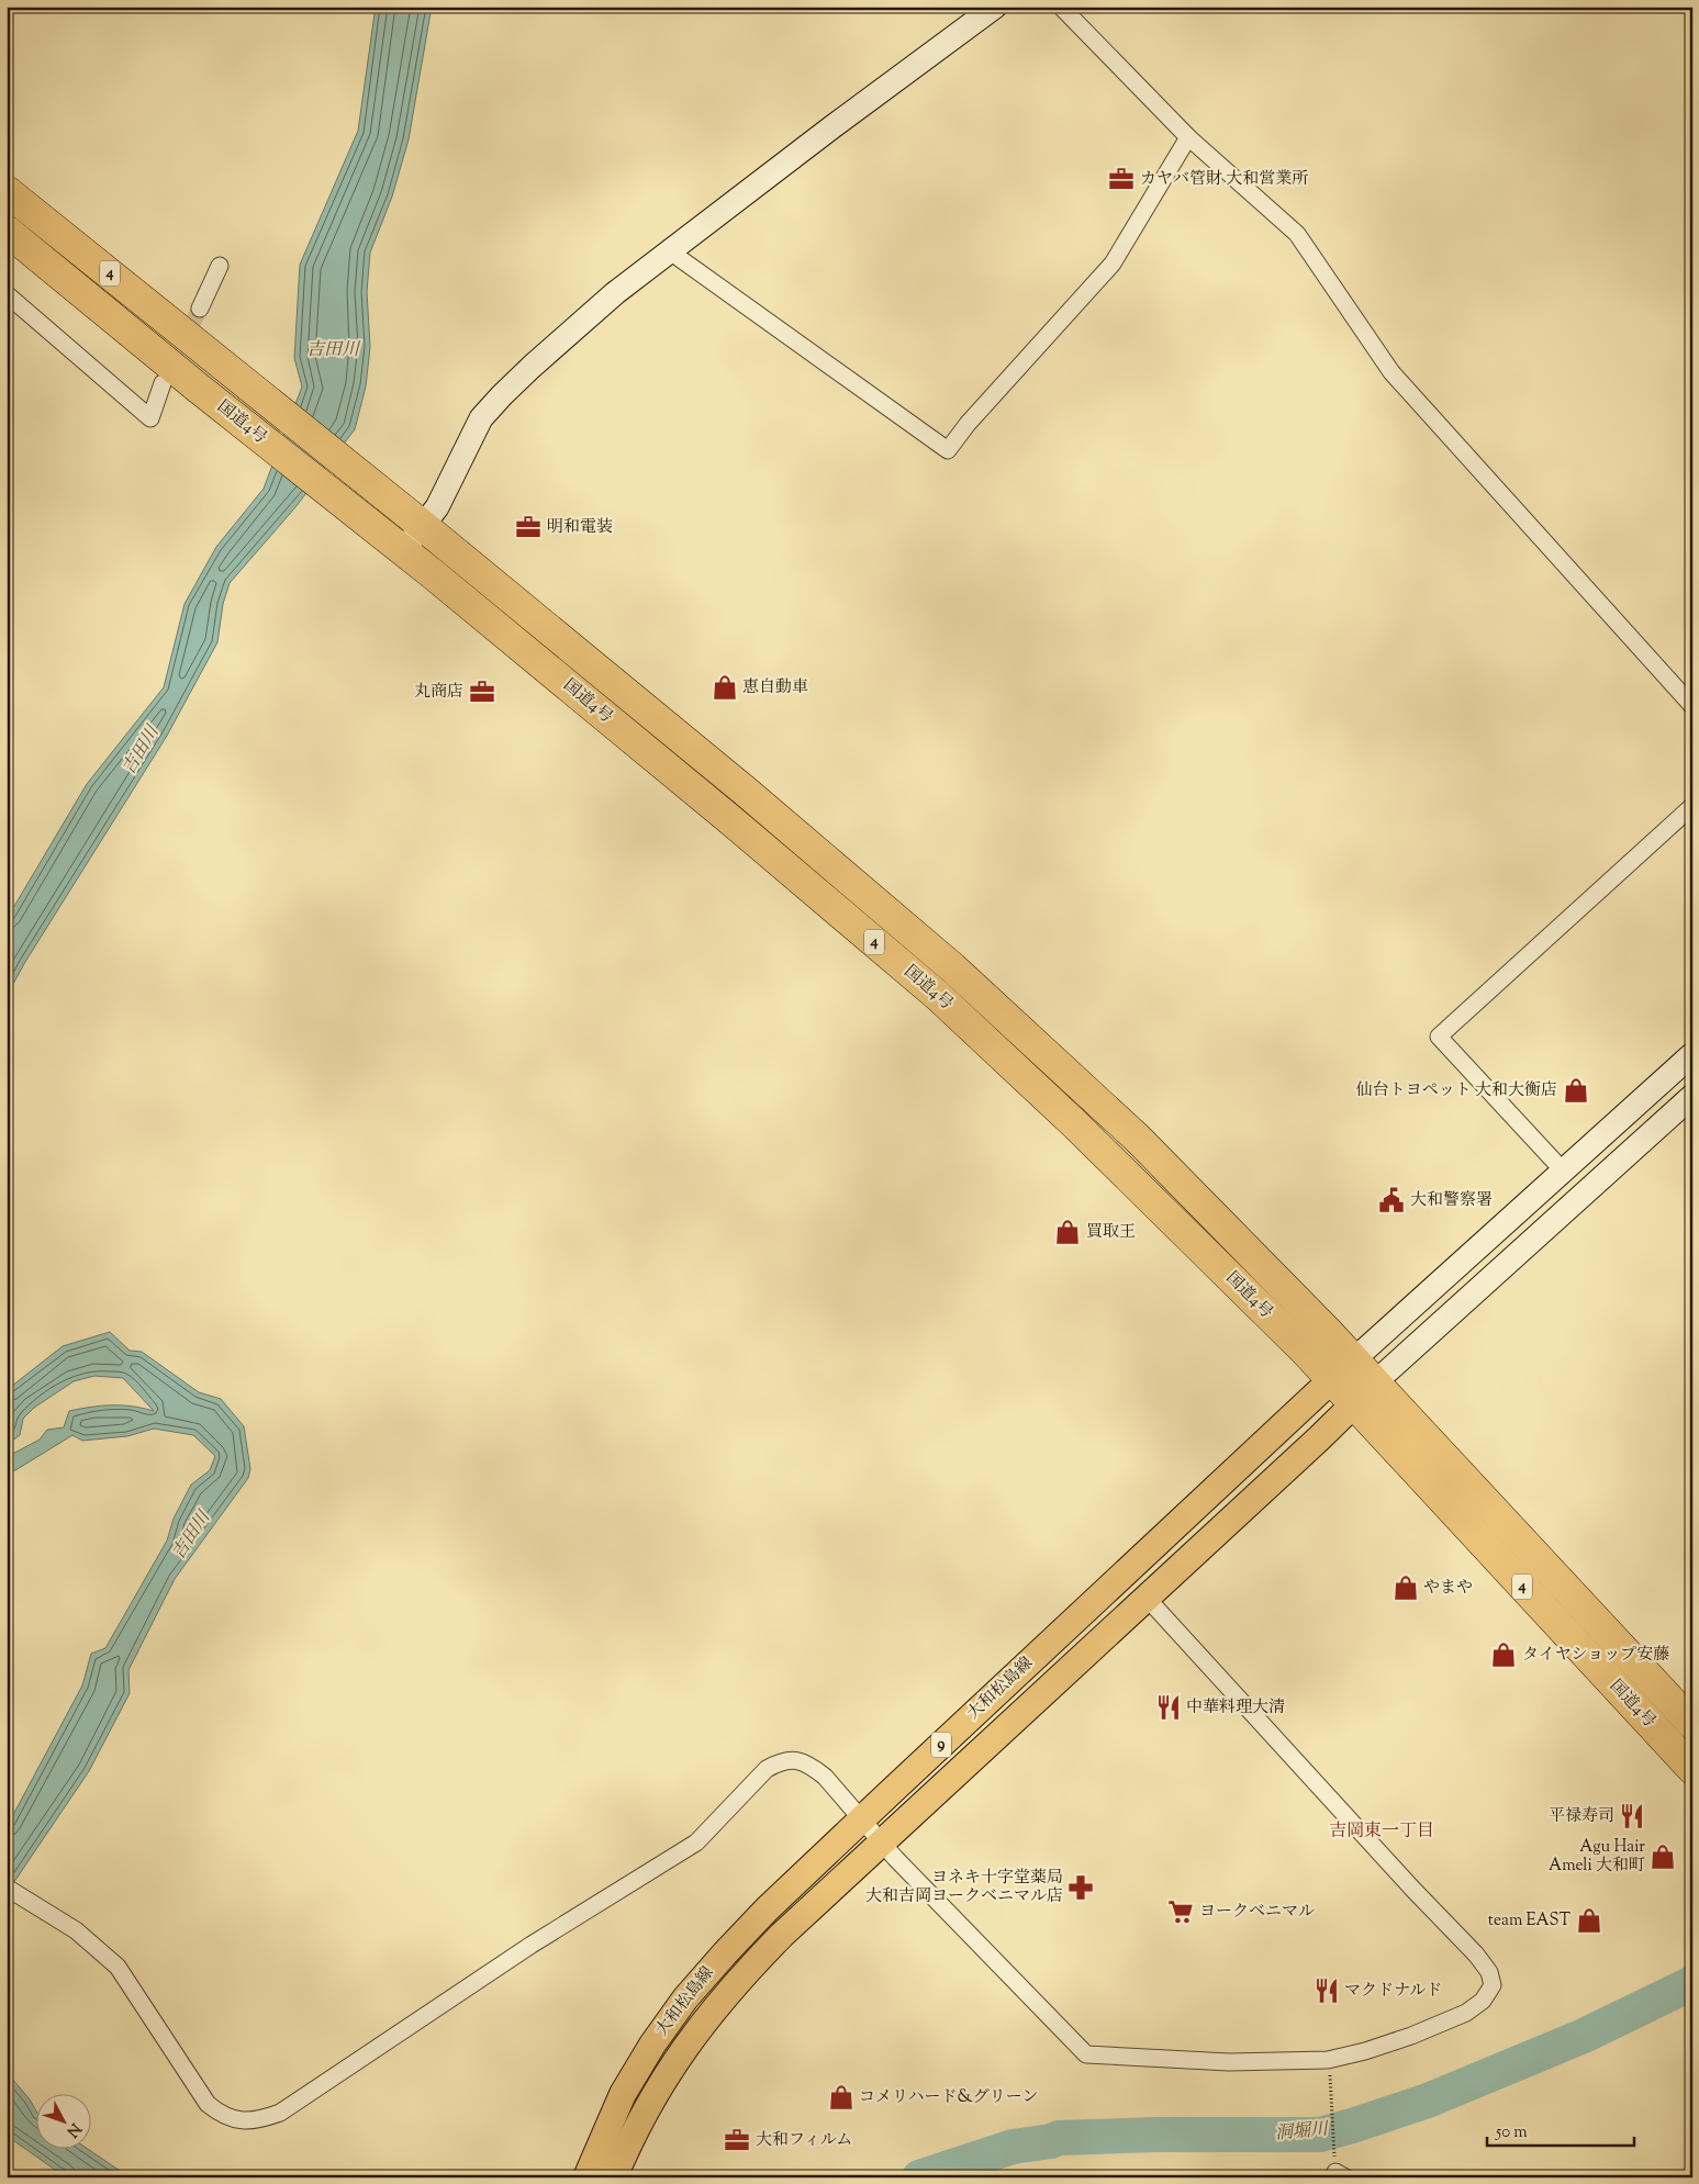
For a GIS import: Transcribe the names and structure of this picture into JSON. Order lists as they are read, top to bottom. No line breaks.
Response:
{"streets":{"highway":["4","国道4号"],"main road":["大和松島線","9"]},"crossings":[["国道4号","大和松島線"]],"districts":["吉岡東一丁目"],"water":["吉田川","洞堀川"],"places":{"office":["カヤバ管財 大和営業所","明和電装","丸商店","大和フィルム"],"shop":["恵自動車","仙台トヨペット 大和大衡店","買取王","やまや","タイヤショップ安藤","Agu Hair Ameli 大和町","team EAST","コメリハード&グリーン"],"public building":["大和警察署"],"restaurant":["中華料理大清","平禄寿司","マクドナルド"],"pharmacy":["ヨネキ十字堂薬局 大和吉岡ヨークベニマル店"],"supermarket":["ヨークベニマル"]},"scale_bar":"50 m","north":"bottom right"}
